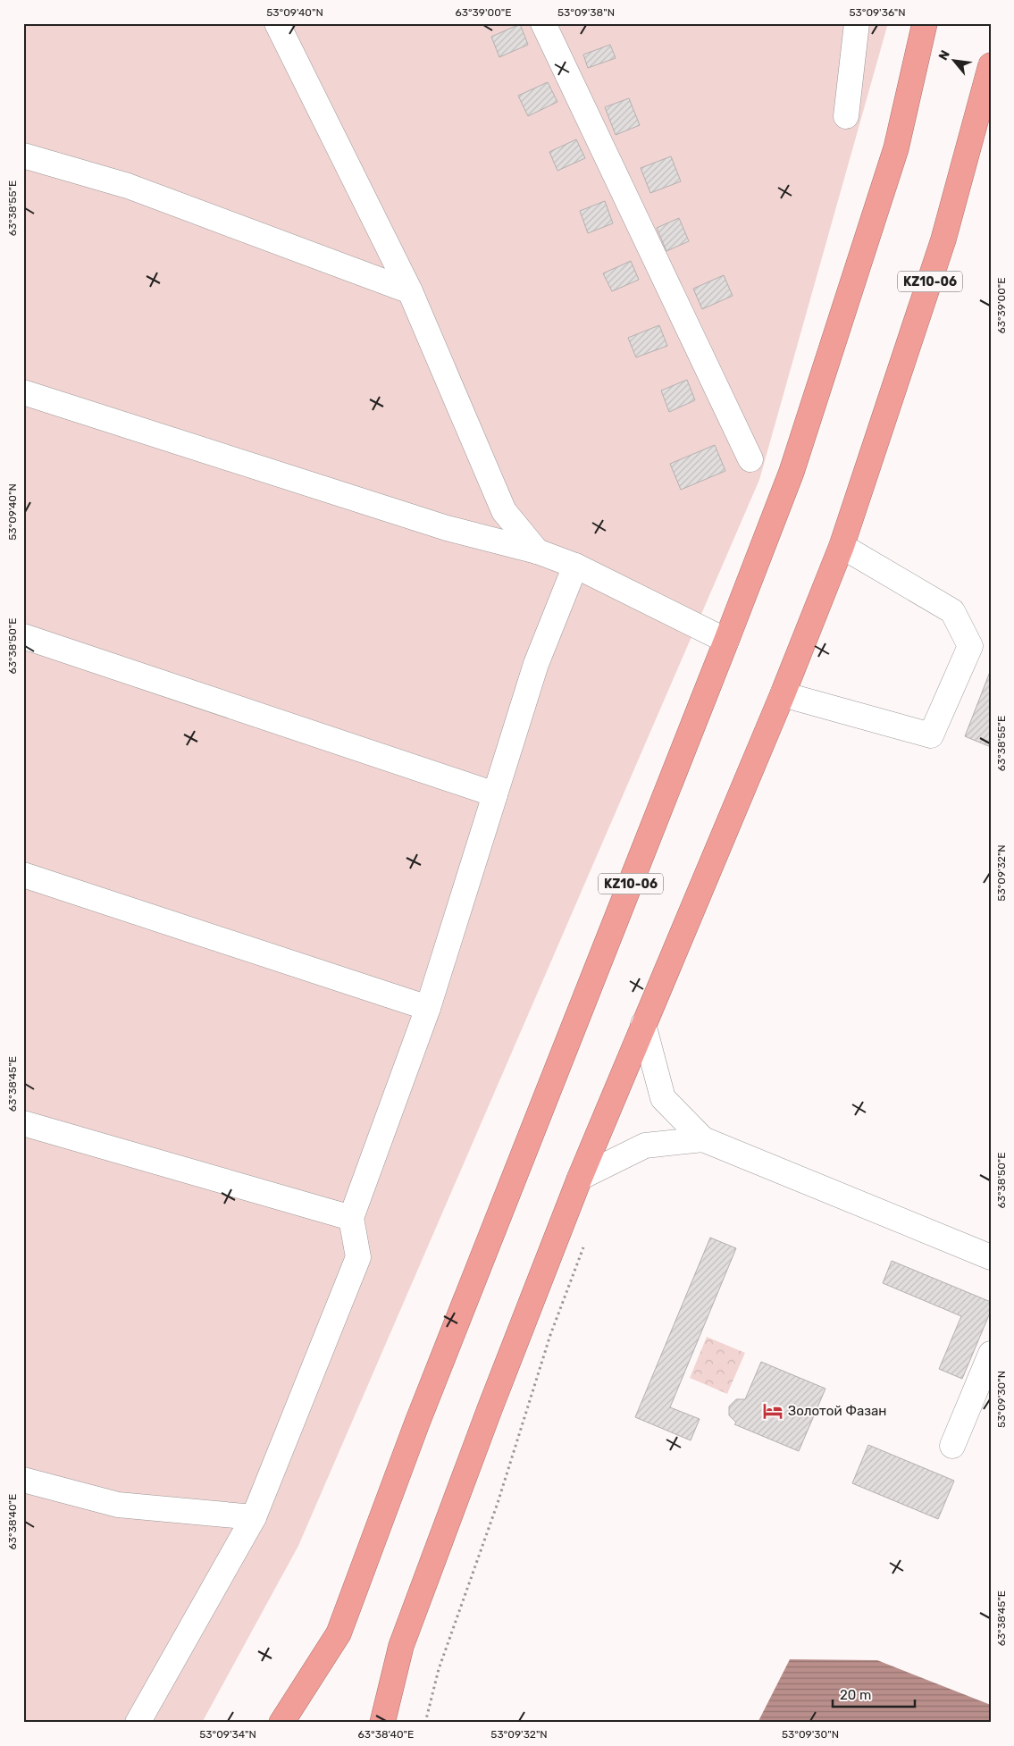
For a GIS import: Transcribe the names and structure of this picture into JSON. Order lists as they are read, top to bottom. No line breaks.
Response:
{"streets":{"highway":["KZ10-06"]},"places":{"hotel":["Золотой Фазан"]},"scale_bar":"20 m","north":"top left","coordinates":["53°09'40\"N","63°39'00\"E","53°09'38\"N","53°09'36\"N","63°38'55\"E","63°38'50\"E","53°09'32\"N","63°38'45\"E","53°09'30\"N","63°38'40\"E","53°09'34\"N"]}
